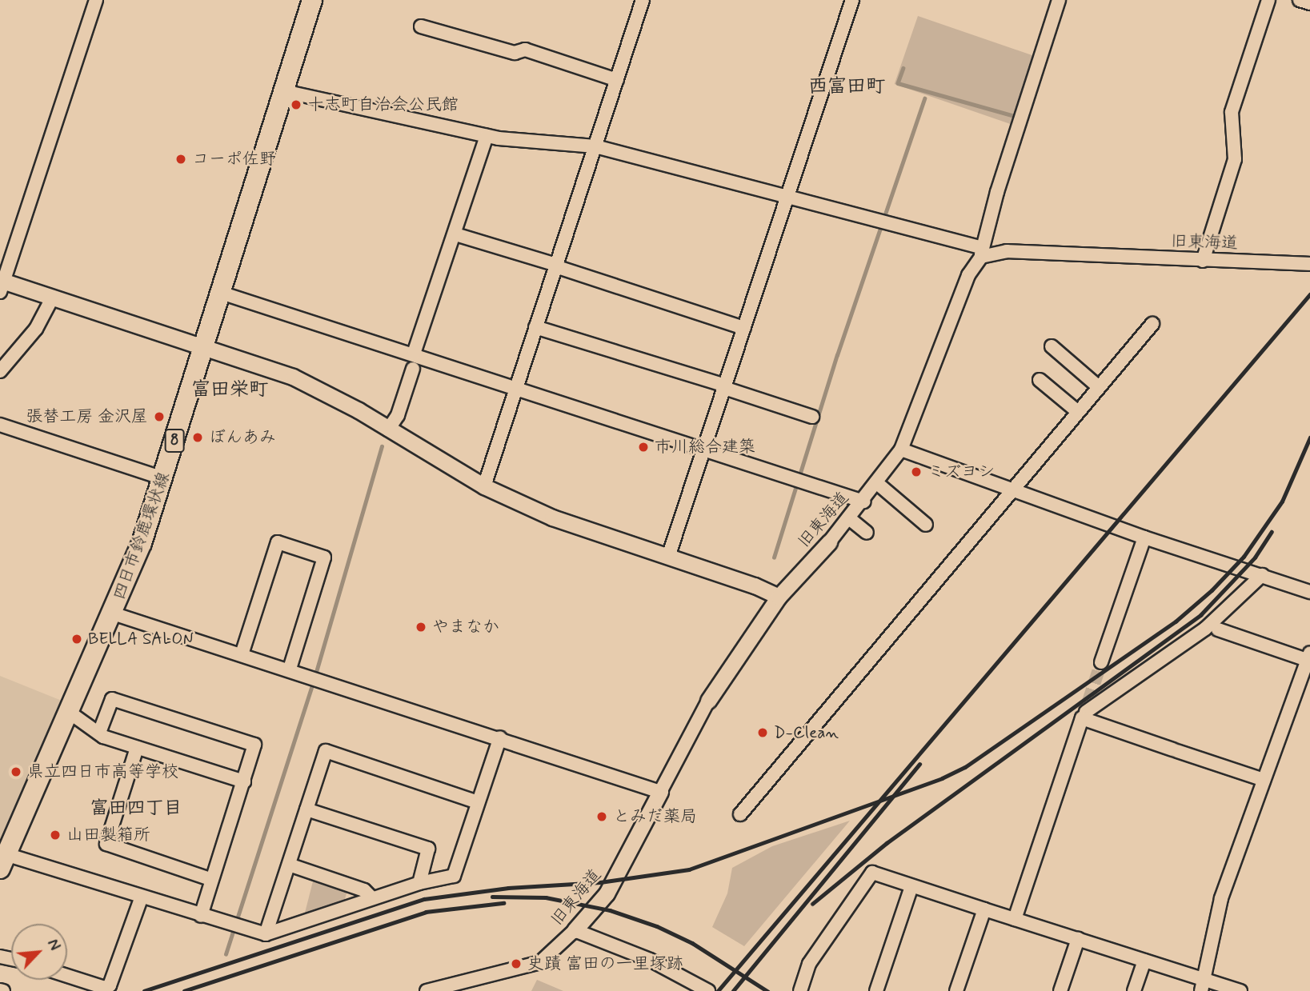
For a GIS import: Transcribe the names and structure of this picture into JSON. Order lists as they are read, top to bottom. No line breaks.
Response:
{"streets":{"main road":["8","四日市鈴鹿環状線"],"street":["旧東海道"]},"districts":["西富田町","富田栄町","富田四丁目"],"places":["十志町自治会公民館","コーポ佐野","張替工房 金沢屋","ぼんあみ","市川総合建築","ミズヨシ","やまなか","BELLA SALON","D-Clean","県立四日市高等学校","とみだ薬局","山田製箱所","史蹟 富田の一里塚跡"],"north":"top right"}
